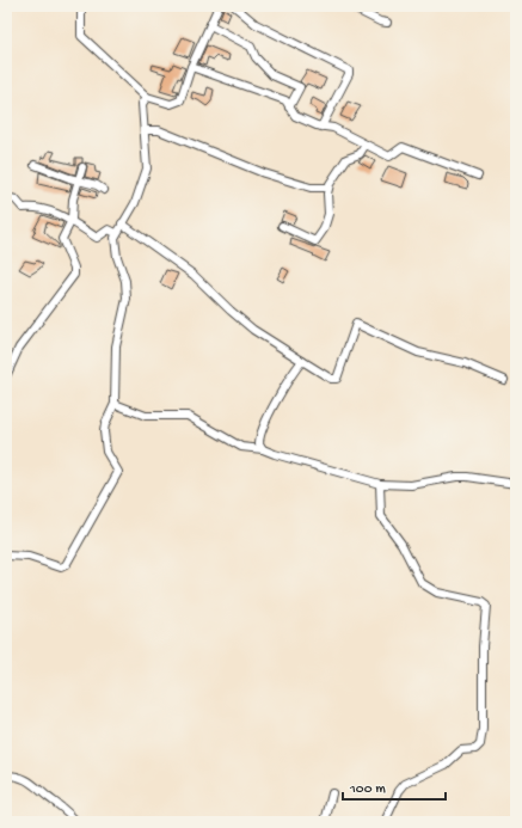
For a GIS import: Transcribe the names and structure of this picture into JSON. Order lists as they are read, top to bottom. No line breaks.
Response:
{"scale_bar":"100 m"}
